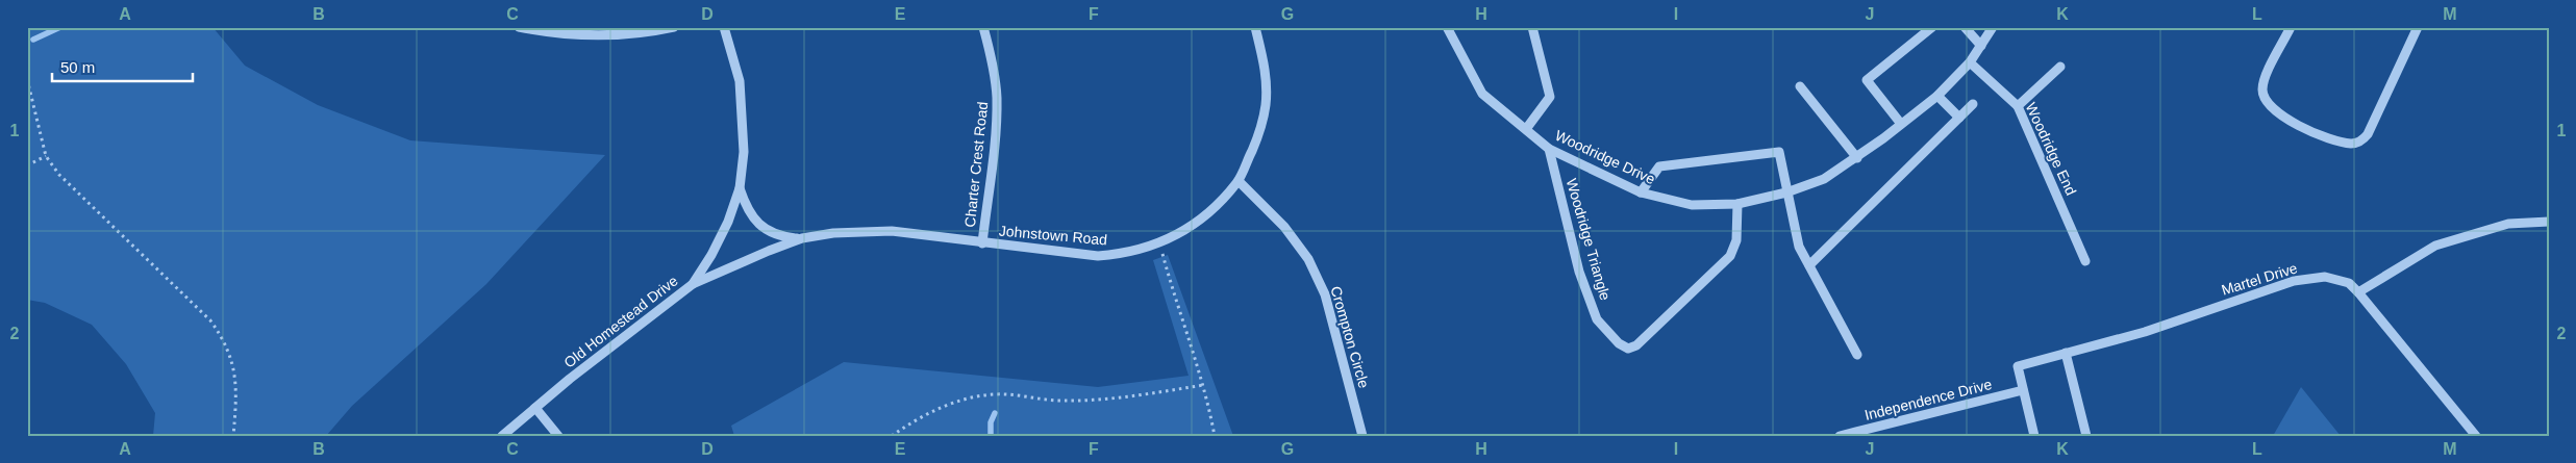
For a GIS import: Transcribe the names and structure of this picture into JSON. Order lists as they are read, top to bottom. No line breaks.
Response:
{"streets":{"street":["Woodridge End","Woodridge Drive","Charter Crest Road","Johnstown Road","Woodridge Triangle","Martel Drive","Old Homestead Drive","Crompton Circle","Independence Drive"]},"crossings":[["Woodridge End","Woodridge Drive"],["Woodridge Drive","Woodridge Triangle"],["Charter Crest Road","Johnstown Road"],["Johnstown Road","Old Homestead Drive"],["Johnstown Road","Crompton Circle"],["Martel Drive","Independence Drive"]],"scale_bar":"50 m","grid":{"columns":["A","B","C","D","E","F","G","H","I","J","K","L","M"],"rows":["1","2"]}}
